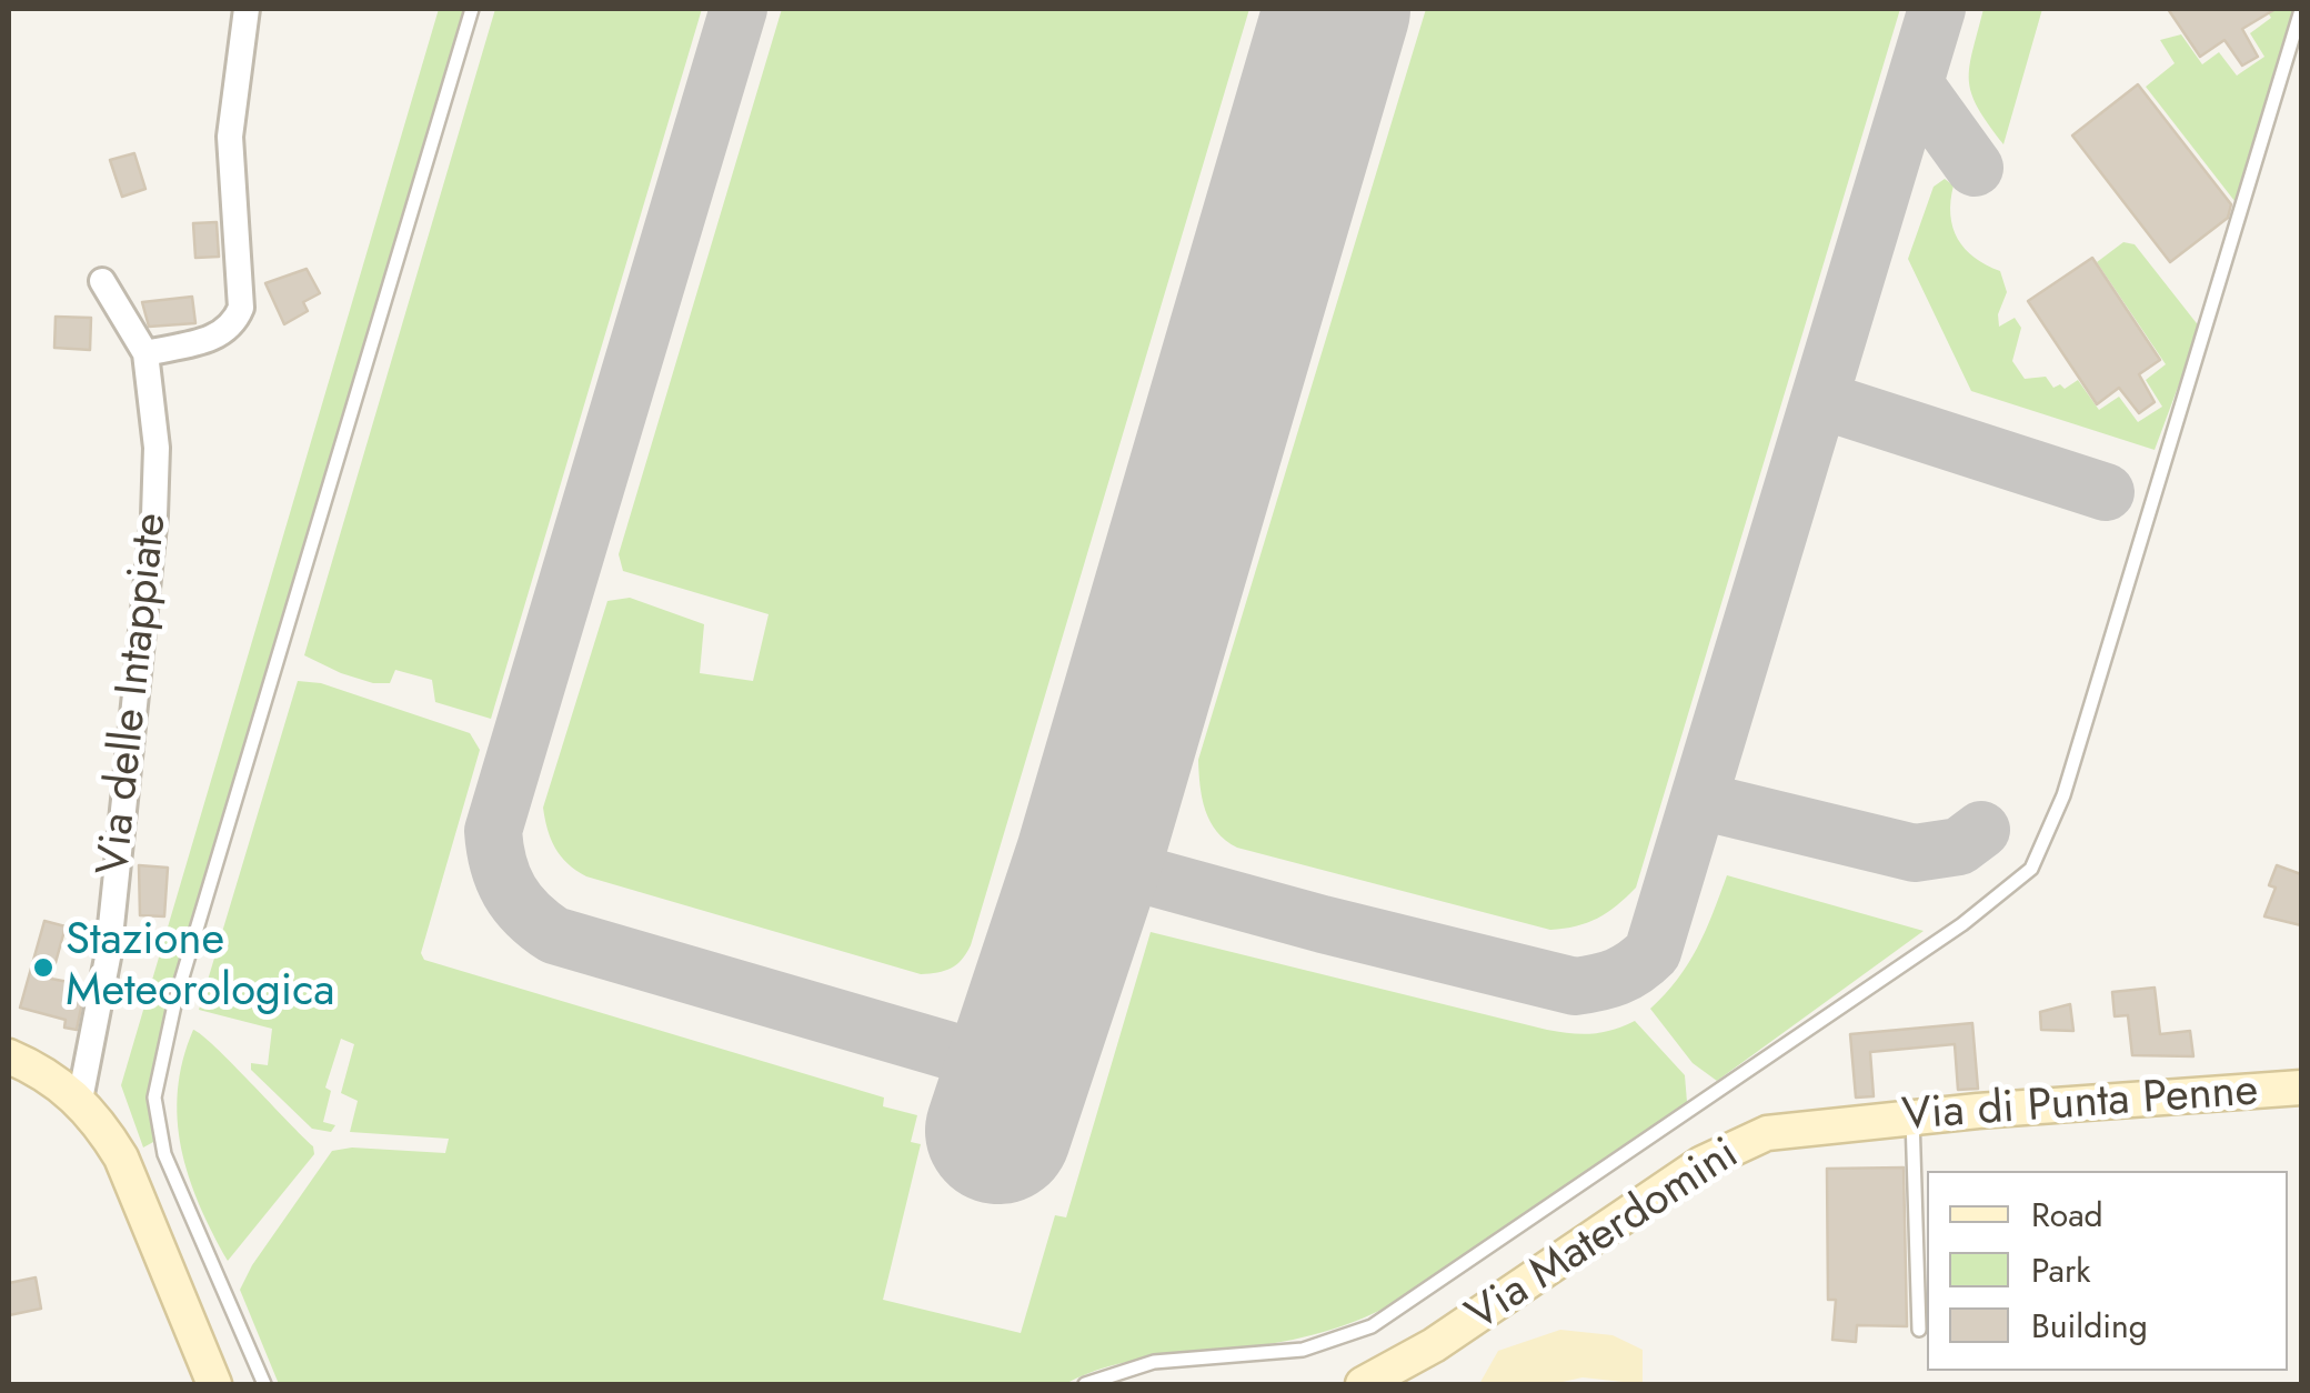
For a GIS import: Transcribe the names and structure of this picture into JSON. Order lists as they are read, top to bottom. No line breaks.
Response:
{"streets":{"street":["Via delle Intappiate","Via di Punta Penne","Via Materdomini"]},"crossings":[["Via di Punta Penne","Via Materdomini"]],"places":["Stazione Meteorologica"],"legend":["Road","Park","Building"]}
